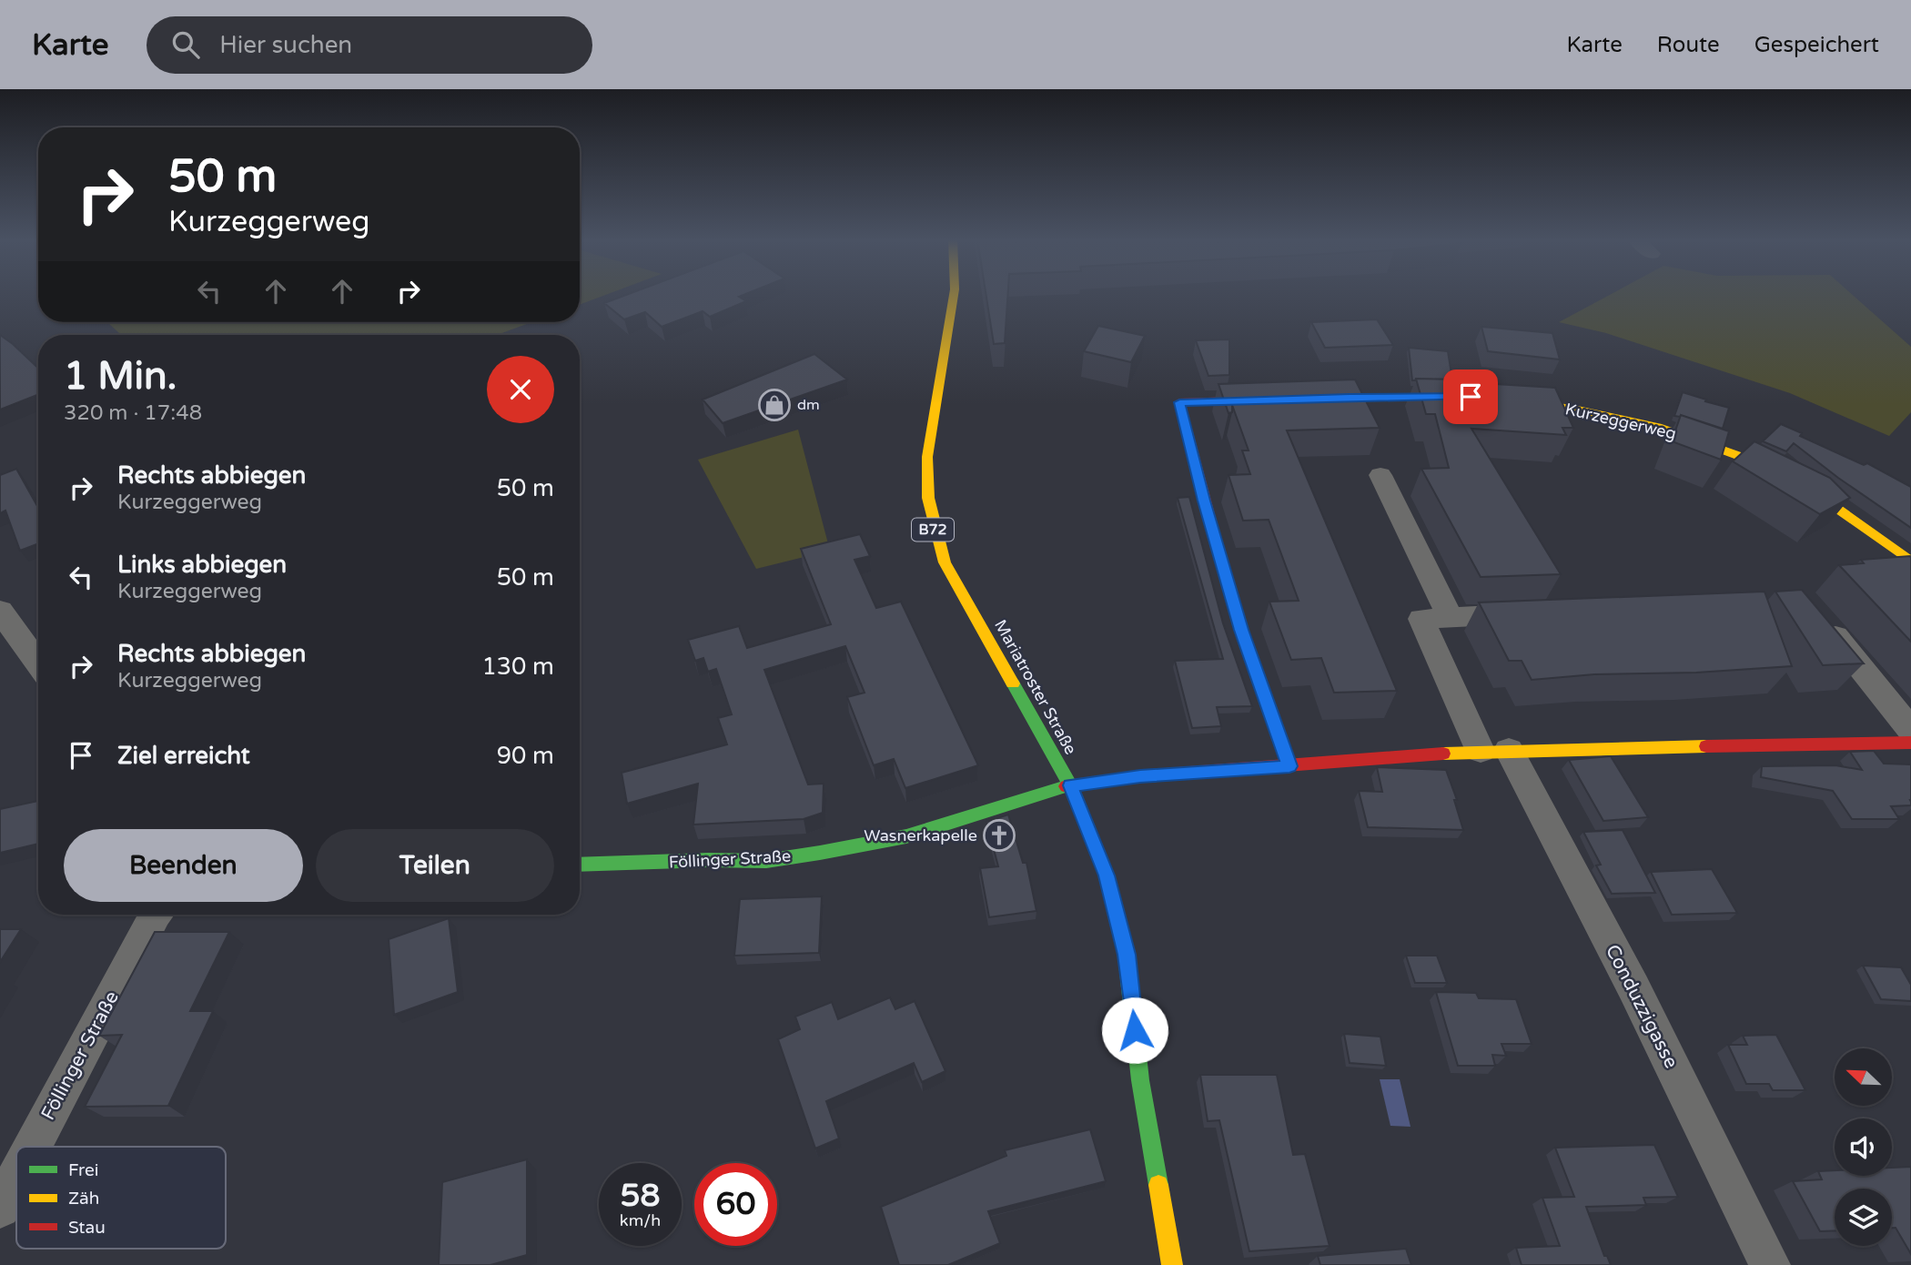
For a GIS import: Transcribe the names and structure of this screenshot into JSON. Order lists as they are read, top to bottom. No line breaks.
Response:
{"streets":{"street":["Kurzeggerweg","B72","Mariatroster Straße","Föllinger Straße","Conduzzigasse"]},"crossings":[["Mariatroster Straße","Föllinger Straße"]],"places":{"shop":["dm"],"church":["Wasnerkapelle"]},"legend":["Frei","Zäh","Stau"],"north":"top left","page":{"header":"Karte","search":"Hier suchen","nav":["Karte","Route","Gespeichert"],"turn":["50 m","Kurzeggerweg"],"heading":["1 Min.","320 m · 17:48"],"list":[{"name":"Rechts abbiegen","note":"Kurzeggerweg","value":"50 m"},{"name":"Links abbiegen","note":"Kurzeggerweg","value":"50 m"},{"name":"Rechts abbiegen","note":"Kurzeggerweg","value":"130 m"},{"name":"Ziel erreicht","value":"90 m"}],"buttons":["Beenden","Teilen"],"speed":"58 km/h","limit":"60"}}
